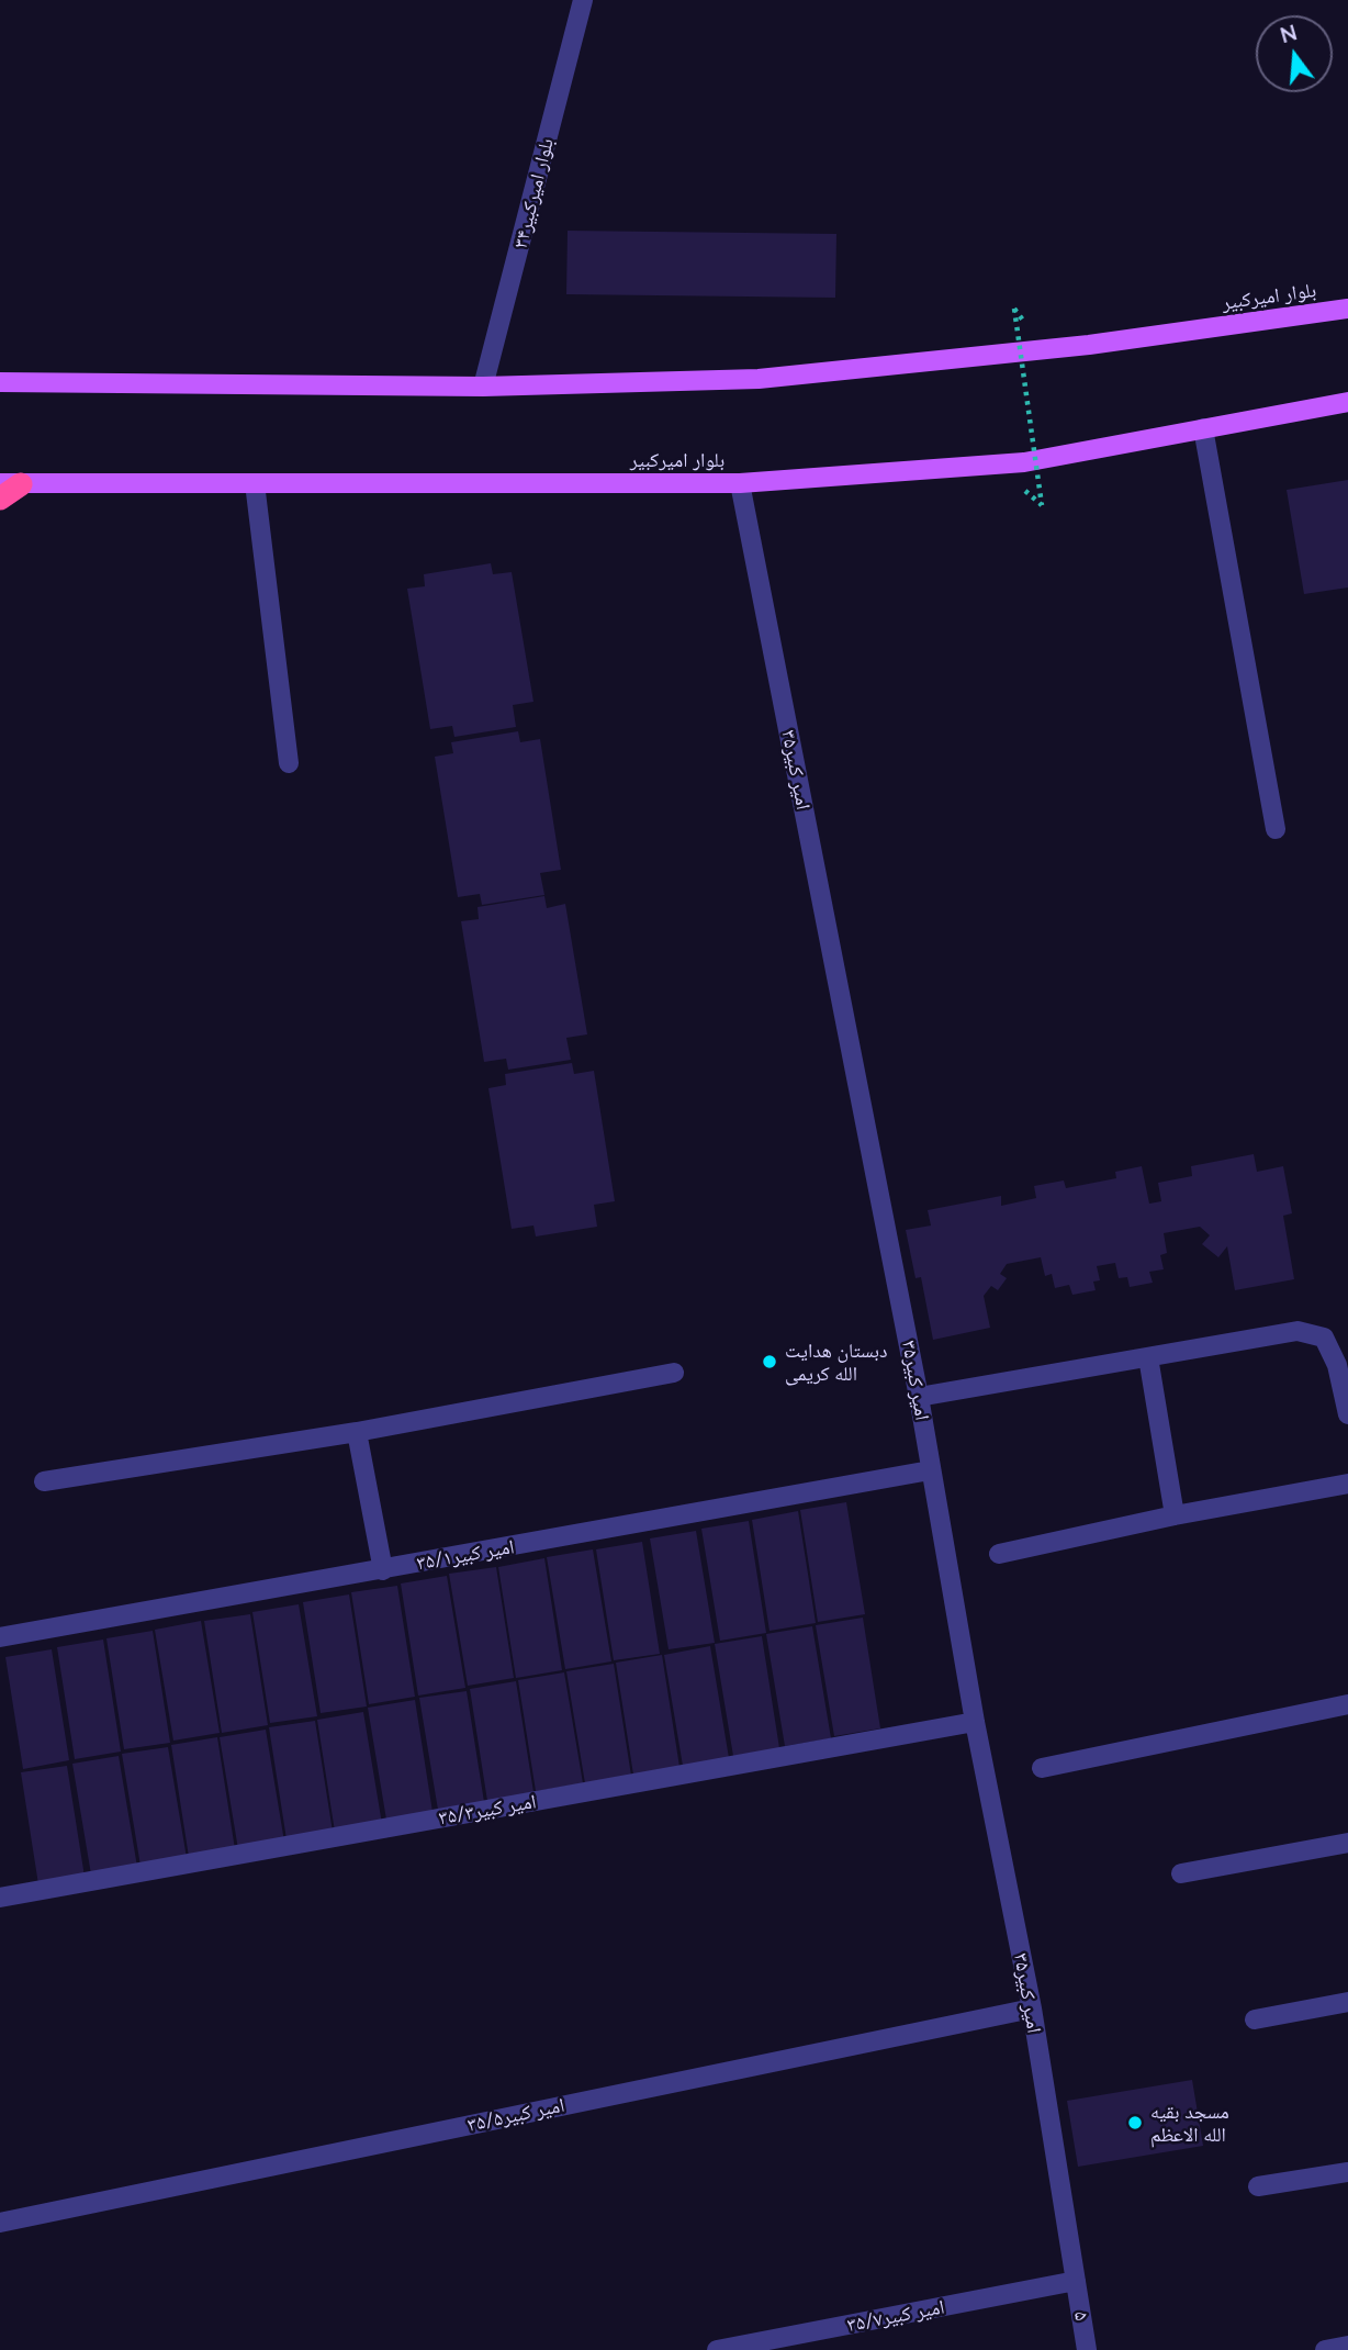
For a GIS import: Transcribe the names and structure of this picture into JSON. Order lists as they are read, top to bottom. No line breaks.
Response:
{"streets":{"main road":["بلوار امیرکبیر"],"street":["بلوار امیرکبیر۳۴","امیر کبیر۳۵","امیر کبیر۳۵/۱","امیر کبیر۳۵/۳","امیر کبیر۳۵/۵","امیر کبیر۳۵/۷","۵"]},"crossings":[["بلوار امیرکبیر۳۴","بلوار امیرکبیر"],["بلوار امیرکبیر","امیر کبیر۳۵"],["امیر کبیر۳۵","امیر کبیر۳۵/۱"],["امیر کبیر۳۵","امیر کبیر۳۵/۳"],["امیر کبیر۳۵","امیر کبیر۳۵/۵"],["امیر کبیر۳۵","امیر کبیر۳۵/۷"],["امیر کبیر۳۵","۵"],["امیر کبیر۳۵/۷","۵"]],"places":["دبستان هدایت الله کریمی","مسجد بقیه الله الاعظم"],"north":"top"}
